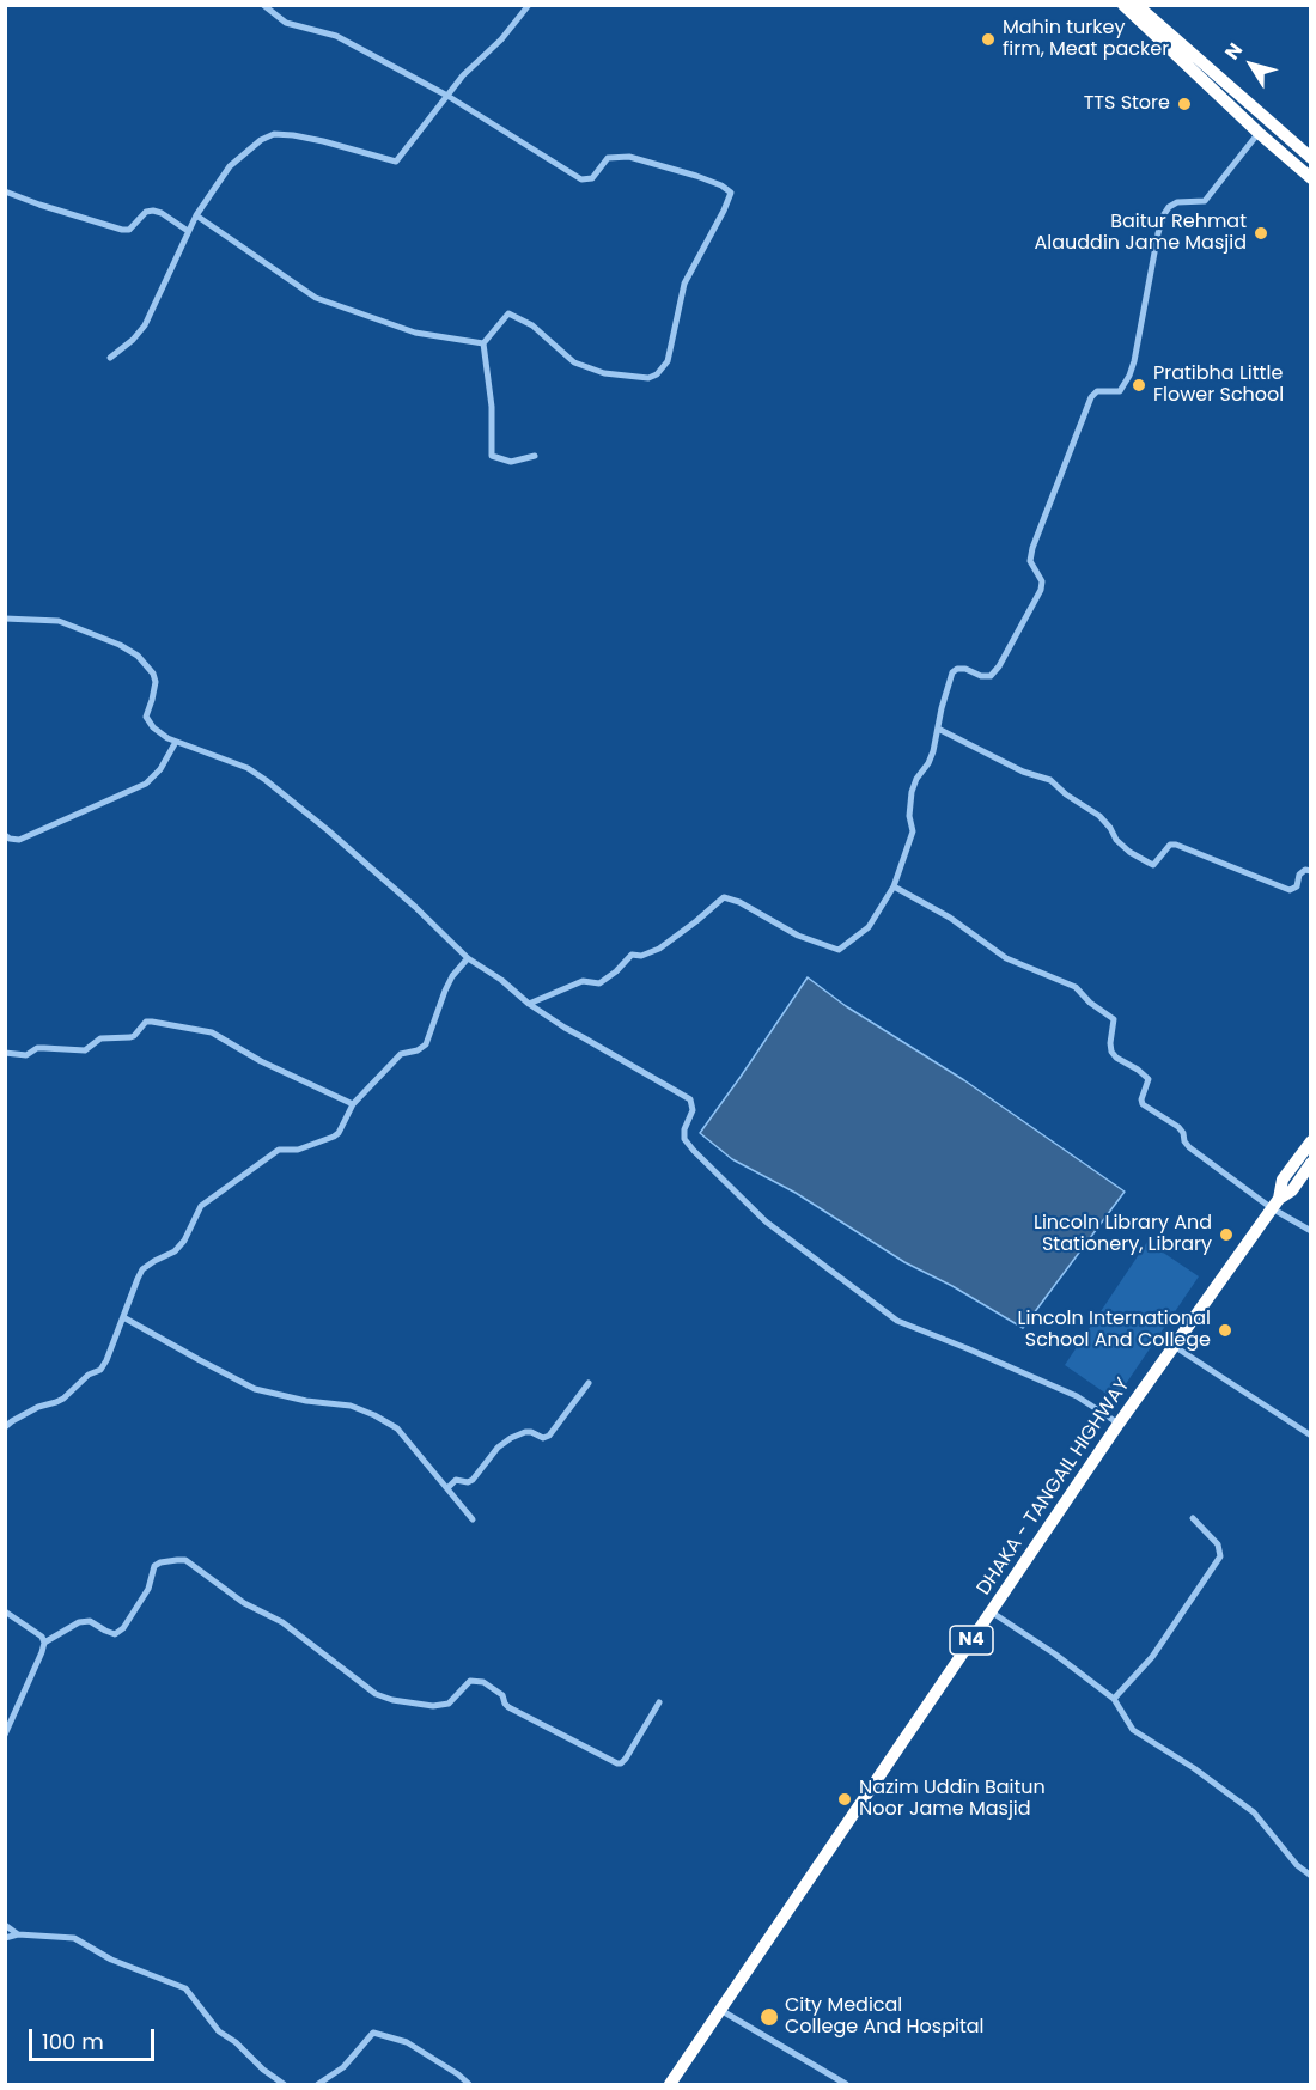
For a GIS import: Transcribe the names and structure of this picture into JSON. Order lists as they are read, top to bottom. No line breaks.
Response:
{"streets":{"highway":["DHAKA - TANGAIL HIGHWAY","N4"]},"places":["Mahin turkey firm, Meat packer","TTS Store","Baitur Rehmat Alauddin Jame Masjid","Pratibha Little Flower School","Lincoln Library And Stationery, Library","Lincoln International School And College","Nazim Uddin Baitun Noor Jame Masjid","City Medical College And Hospital"],"scale_bar":"100 m","north":"top left"}
